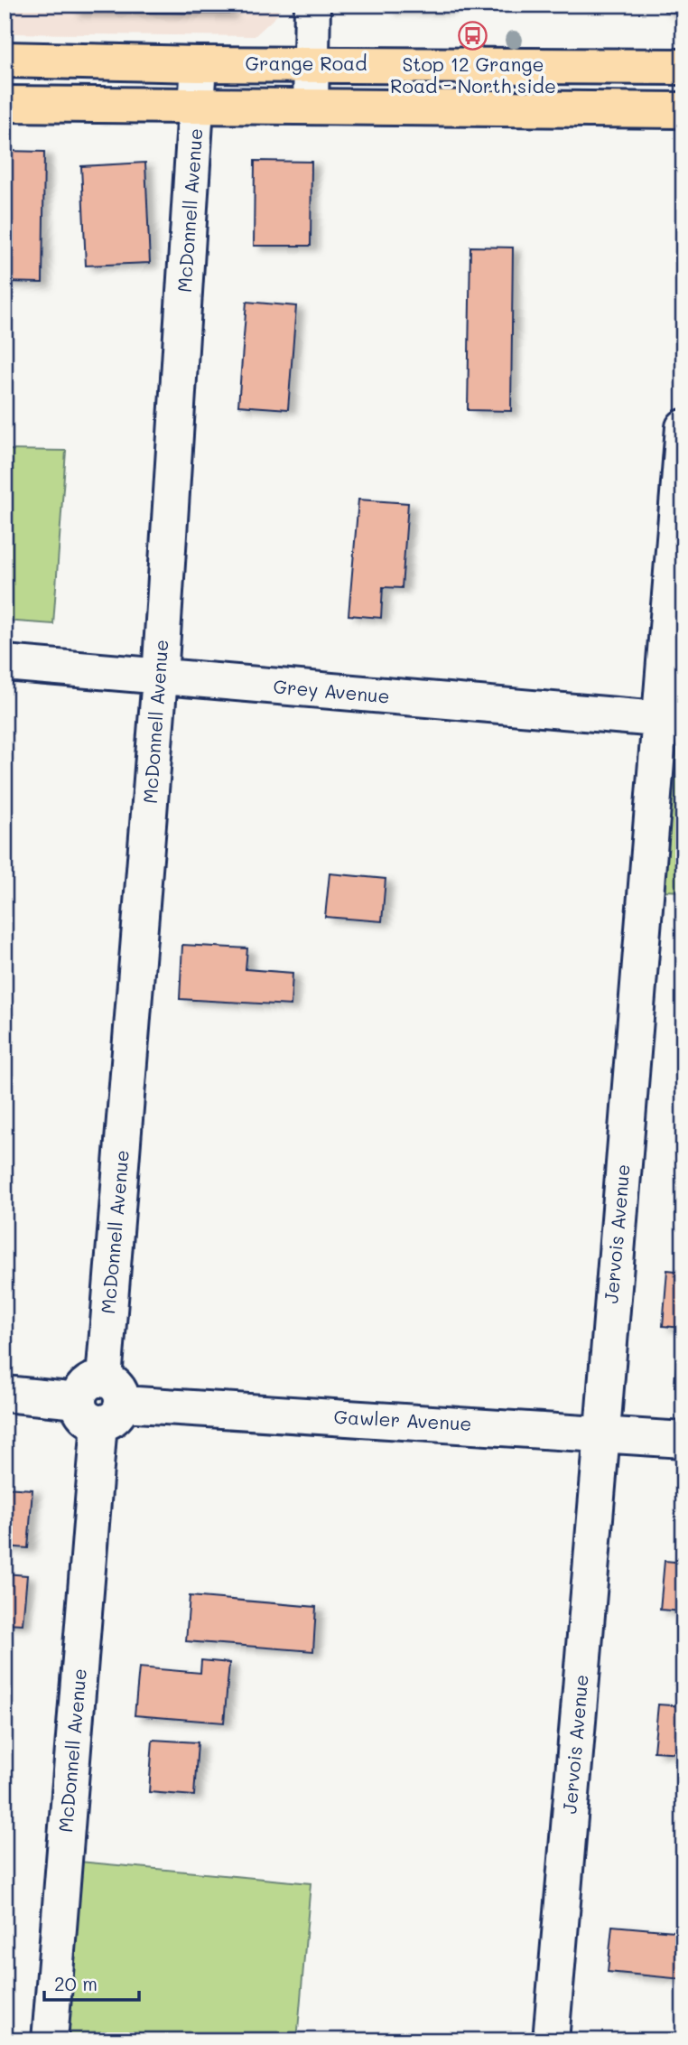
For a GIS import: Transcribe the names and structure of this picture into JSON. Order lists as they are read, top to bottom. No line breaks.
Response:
{"streets":{"main road":["Grange Road"],"street":["McDonnell Avenue","Grey Avenue","Jervois Avenue","Gawler Avenue"]},"crossings":[["Grange Road","McDonnell Avenue"],["McDonnell Avenue","Grey Avenue"],["McDonnell Avenue","Gawler Avenue"],["Grey Avenue","Jervois Avenue"],["Jervois Avenue","Gawler Avenue"]],"places":{"bus stop":["Stop 12 Grange Road - North side"]},"scale_bar":"20 m"}
